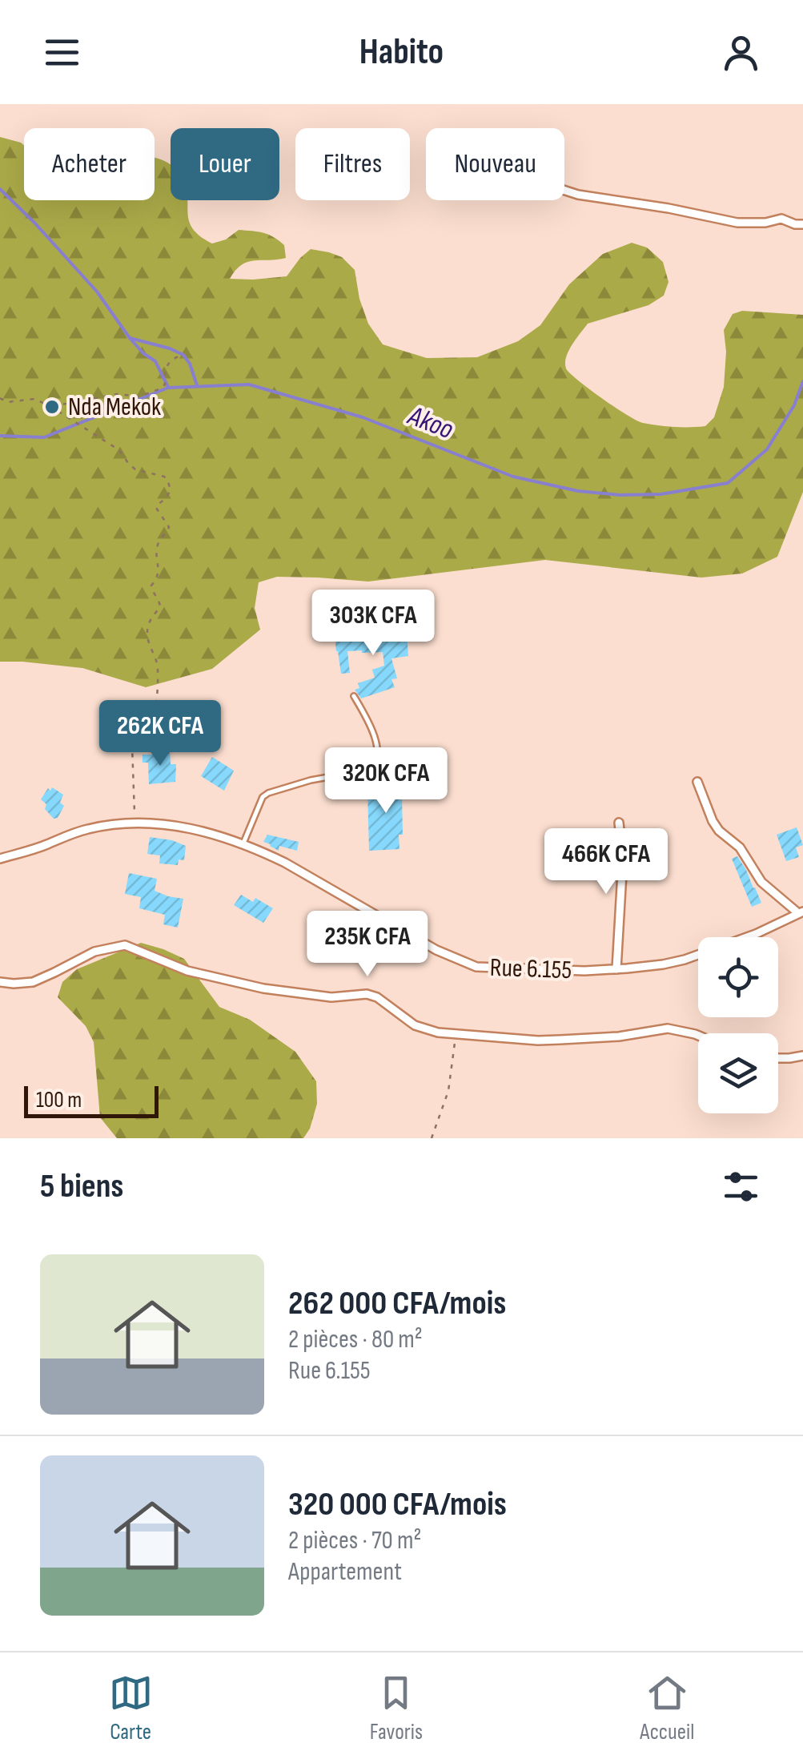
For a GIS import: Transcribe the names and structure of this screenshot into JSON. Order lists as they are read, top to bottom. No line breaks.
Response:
{"streets":{"street":["Rue 6.155"]},"water":["Akoo"],"places":["Nda Mekok"],"scale_bar":"100 m","page":{"header":"Habito","chip":["Acheter","Louer","Filtres","Nouveau"],"price":["303K CFA","262K CFA","320K CFA","466K CFA","235K CFA"],"scale":"100 m","heading":"5 biens","list":[{"name":"262 000 CFA/mois","note":"2 pièces · 80 m² · Rue 6.155"},{"name":"320 000 CFA/mois","note":"2 pièces · 70 m² · Appartement"}],"tabs":["Carte","Favoris","Accueil"]}}
